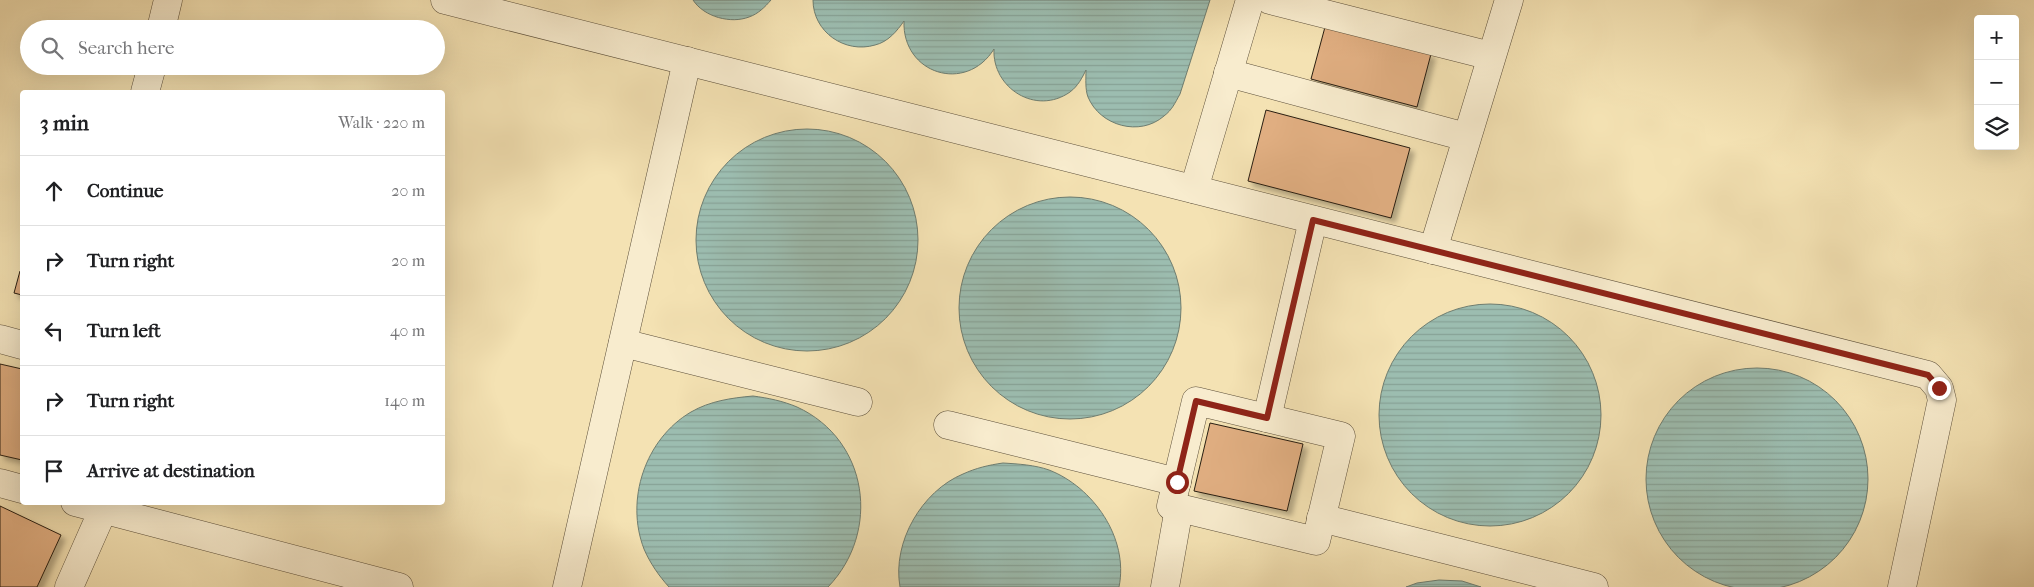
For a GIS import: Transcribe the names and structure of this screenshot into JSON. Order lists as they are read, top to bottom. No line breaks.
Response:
{"page":{"map_buttons":["+","−"],"search":"Search here","heading":["3 min","Walk · 220 m"],"list":[["Continue","20 m"],["Turn right","20 m"],["Turn left","40 m"],["Turn right","140 m"],"Arrive at destination"]}}
